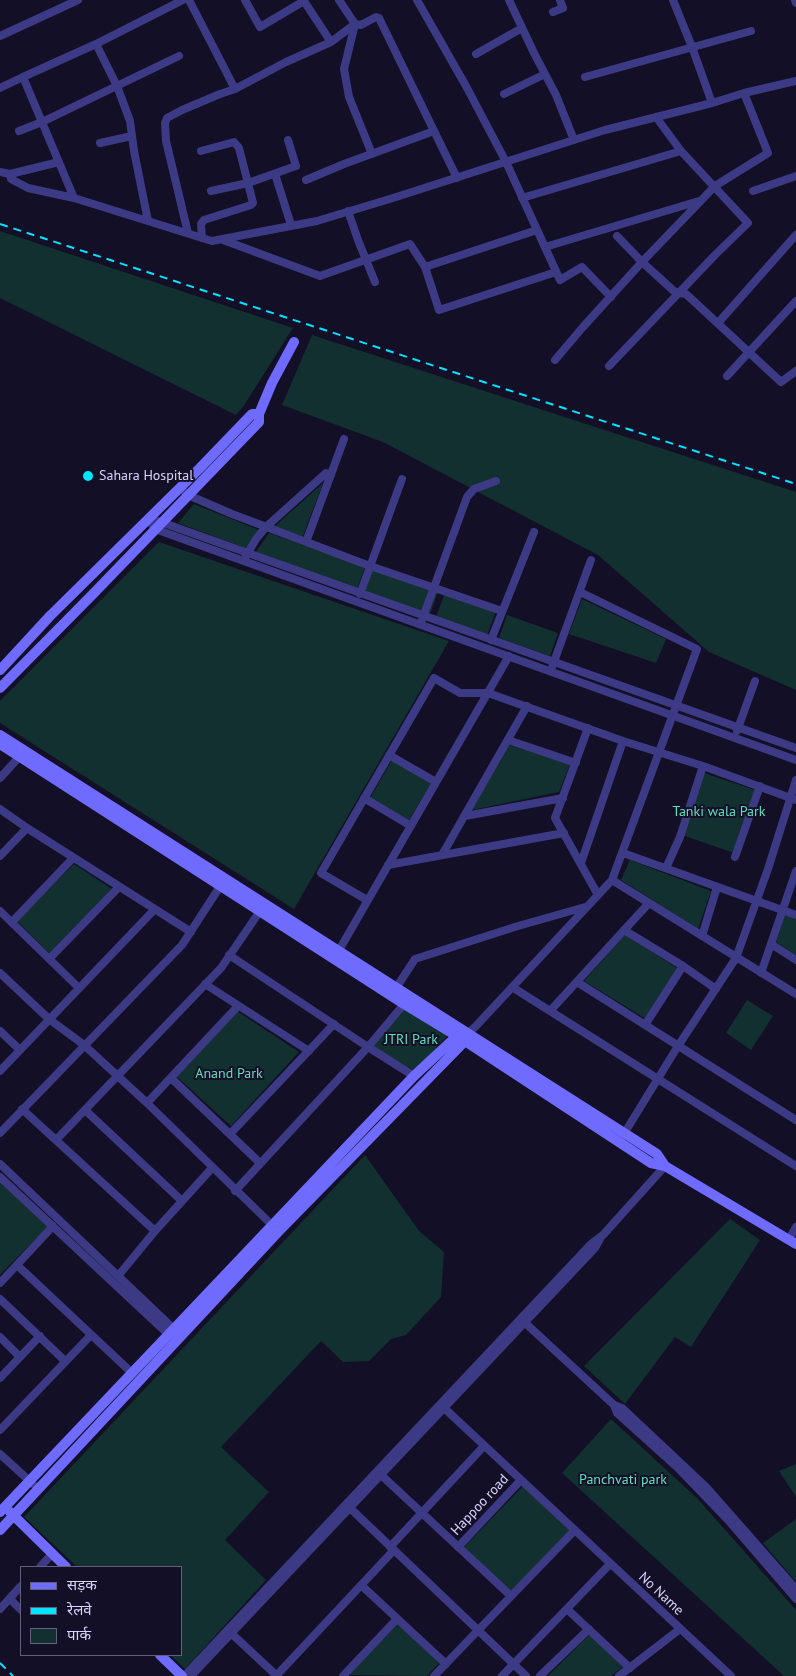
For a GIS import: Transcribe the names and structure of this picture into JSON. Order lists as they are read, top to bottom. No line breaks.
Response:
{"streets":{"street":["Happoo road","No Name"]},"crossings":[["Happoo road","No Name"]],"parks":["Tanki wala Park","JTRI Park","Anand Park","Panchvati park"],"places":["Sahara Hospital"],"legend":["सड़क","रेलवे","पार्क"]}
